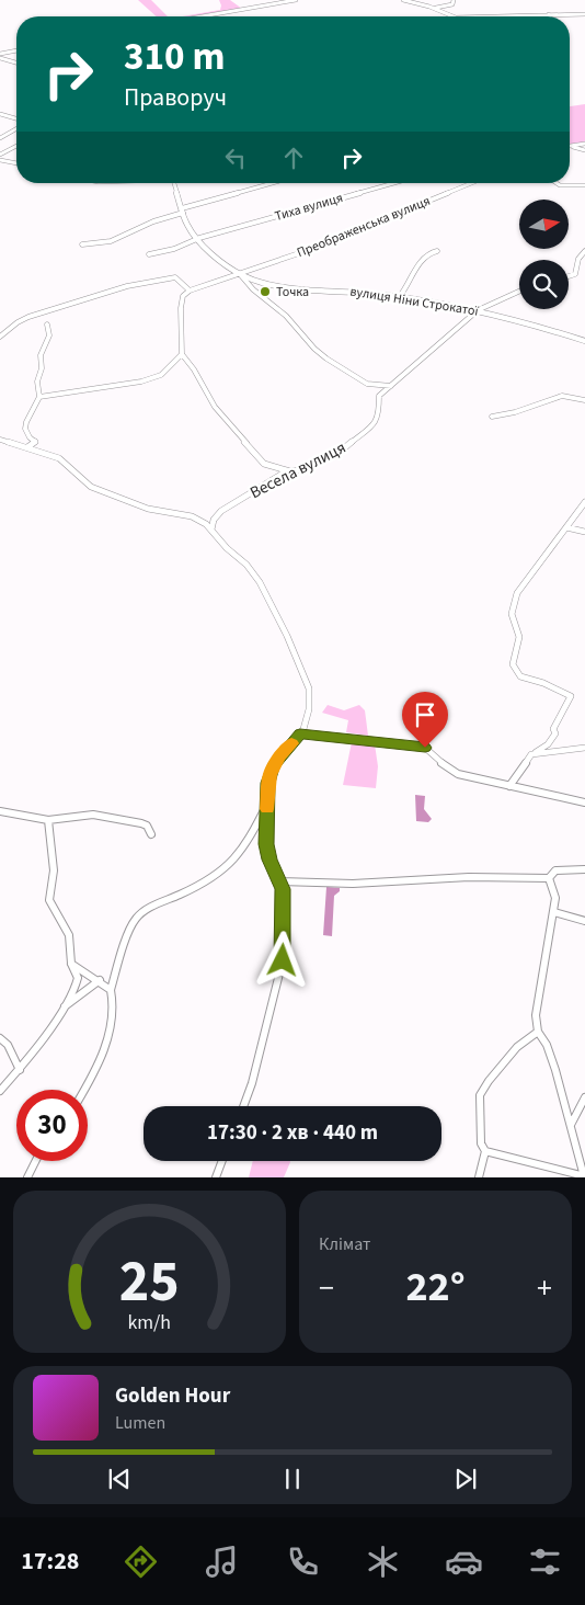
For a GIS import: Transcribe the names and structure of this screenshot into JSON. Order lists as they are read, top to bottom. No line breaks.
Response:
{"streets":{"street":["Тиха вулиця","Преображенська вулиця","вулиця Ніни Строкатої","Весела вулиця"]},"crossings":[["Преображенська вулиця","вулиця Ніни Строкатої"],["вулиця Ніни Строкатої","Весела вулиця"]],"places":["Точка"],"north":"right","page":{"turn":["310 m","Праворуч"],"limit":"30","trip":"17:30 · 2 хв · 440 m","tile":"Клімат","heat":["−","22°","+"],"song":["Golden Hour","Lumen"],"tabs":"17:28","gauge":["25","km/h"]}}
